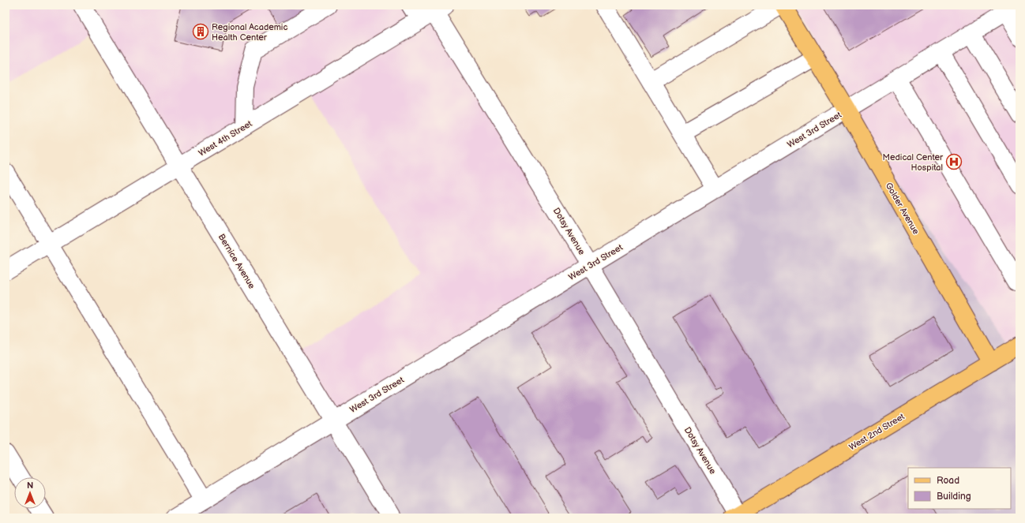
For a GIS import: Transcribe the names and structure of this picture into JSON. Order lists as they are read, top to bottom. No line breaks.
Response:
{"streets":{"main road":["Golder Avenue","West 2nd Street"],"street":["West 3rd Street","West 4th Street","Dotsy Avenue","Bernice Avenue"]},"crossings":[["West 3rd Street","Golder Avenue"],["West 3rd Street","Dotsy Avenue"],["West 3rd Street","Bernice Avenue"],["West 4th Street","Dotsy Avenue"],["West 4th Street","Bernice Avenue"],["Golder Avenue","West 2nd Street"],["Dotsy Avenue","West 2nd Street"]],"places":{"building":["Regional Academic Health Center"],"hospital":["Medical Center Hospital"]},"legend":["Road","Building"],"north":"top"}
